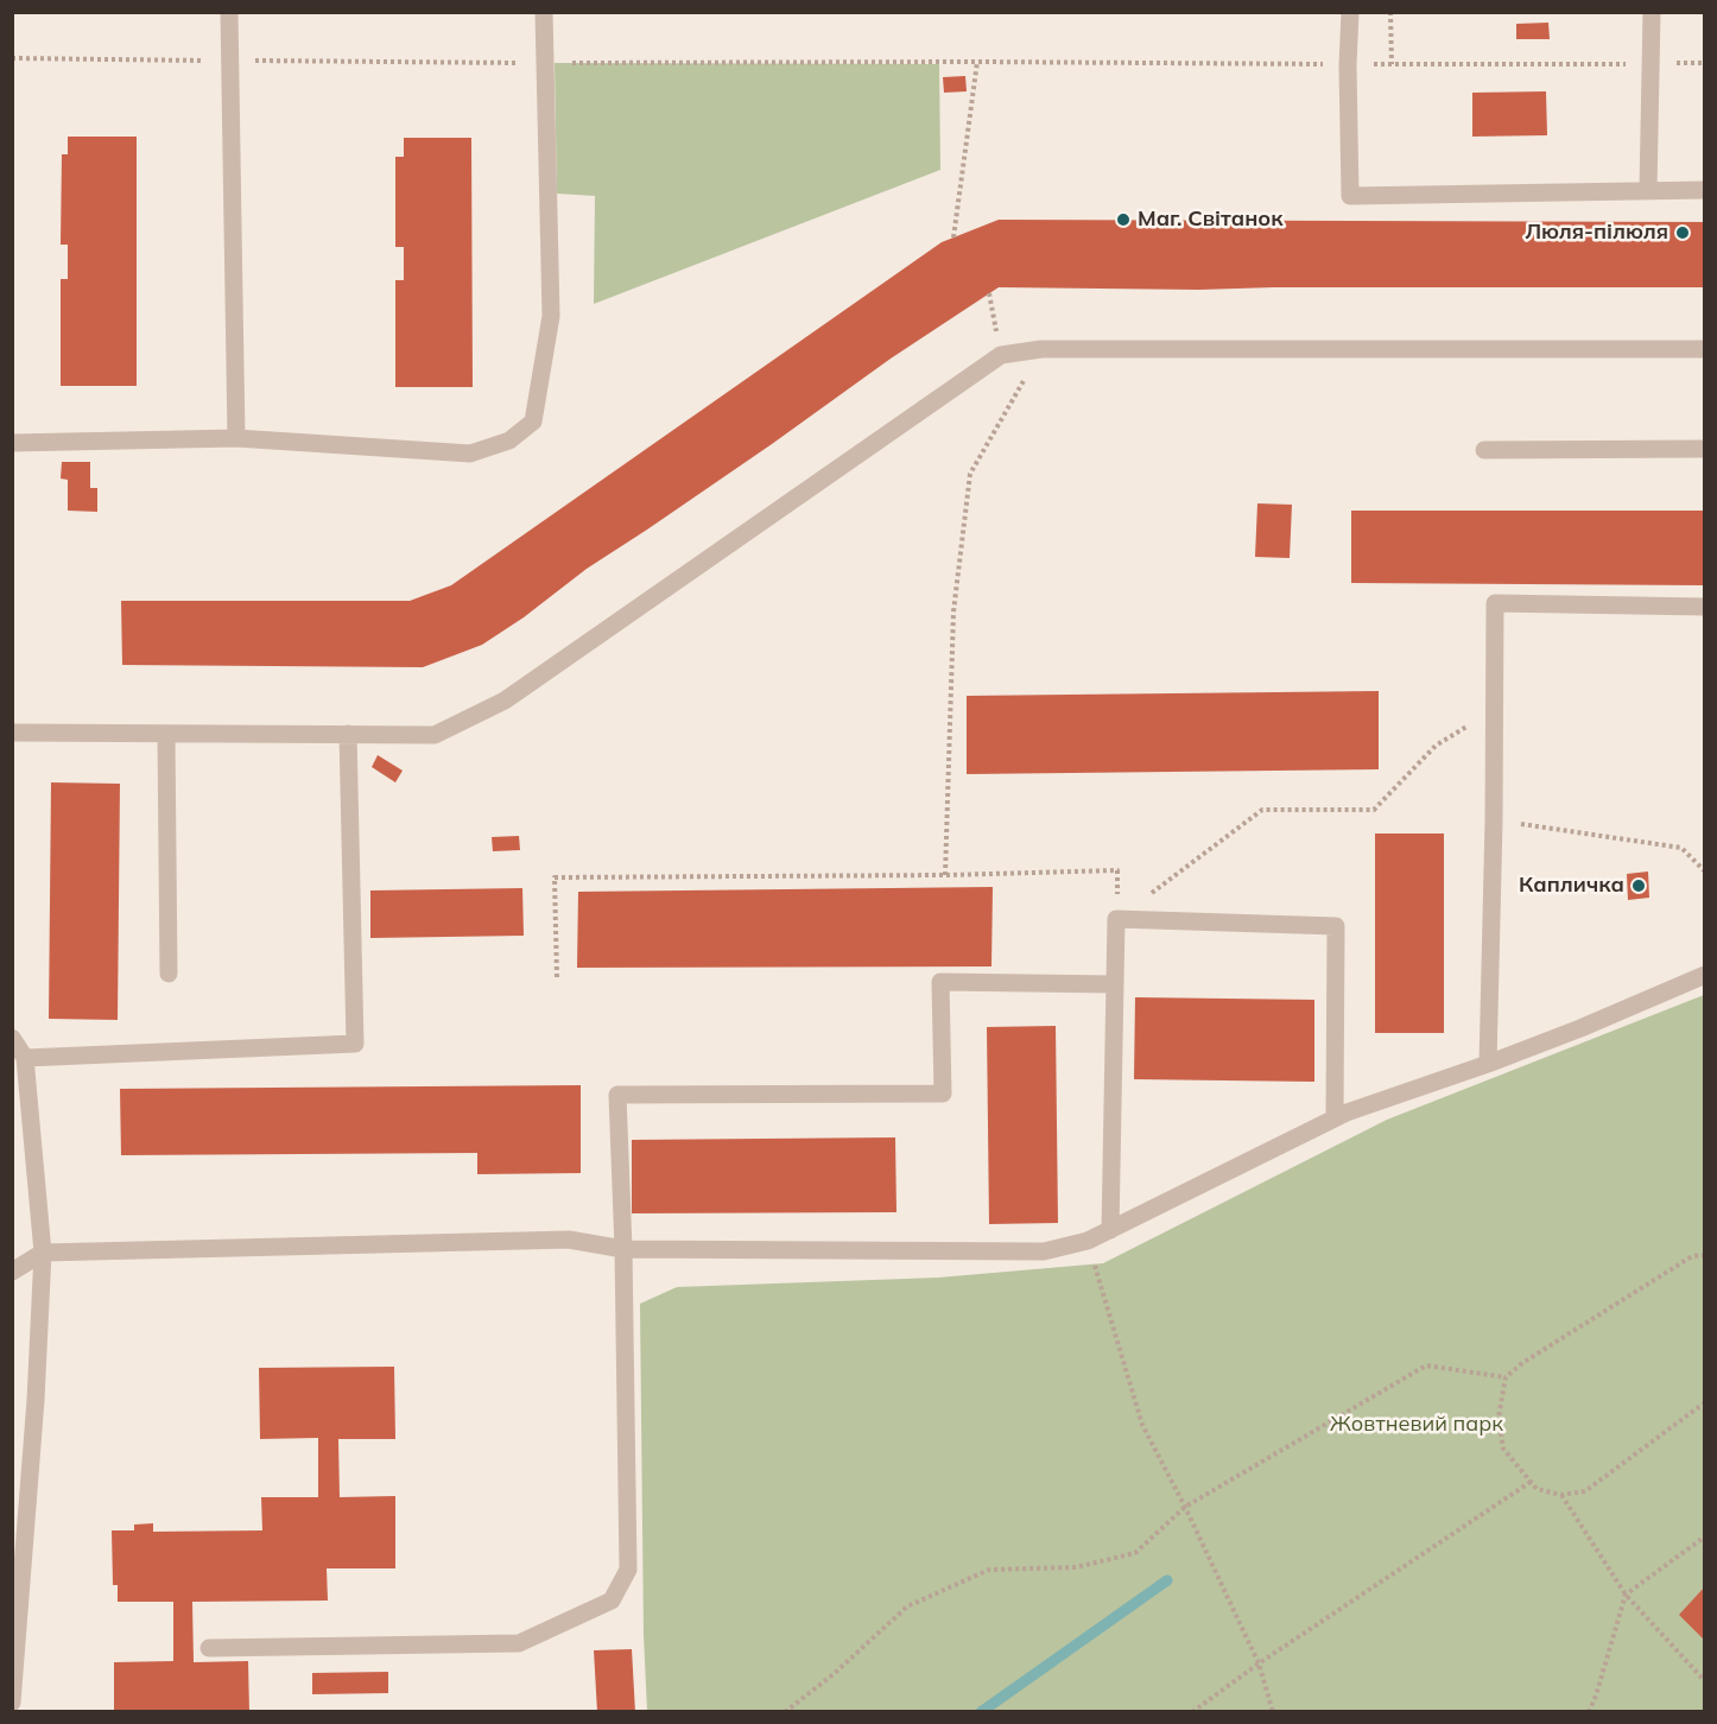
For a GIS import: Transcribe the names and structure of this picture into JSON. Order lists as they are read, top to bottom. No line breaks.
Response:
{"parks":["Жовтневий парк"],"places":["Маг. Світанок","Люля-пілюля","Капличка"]}
